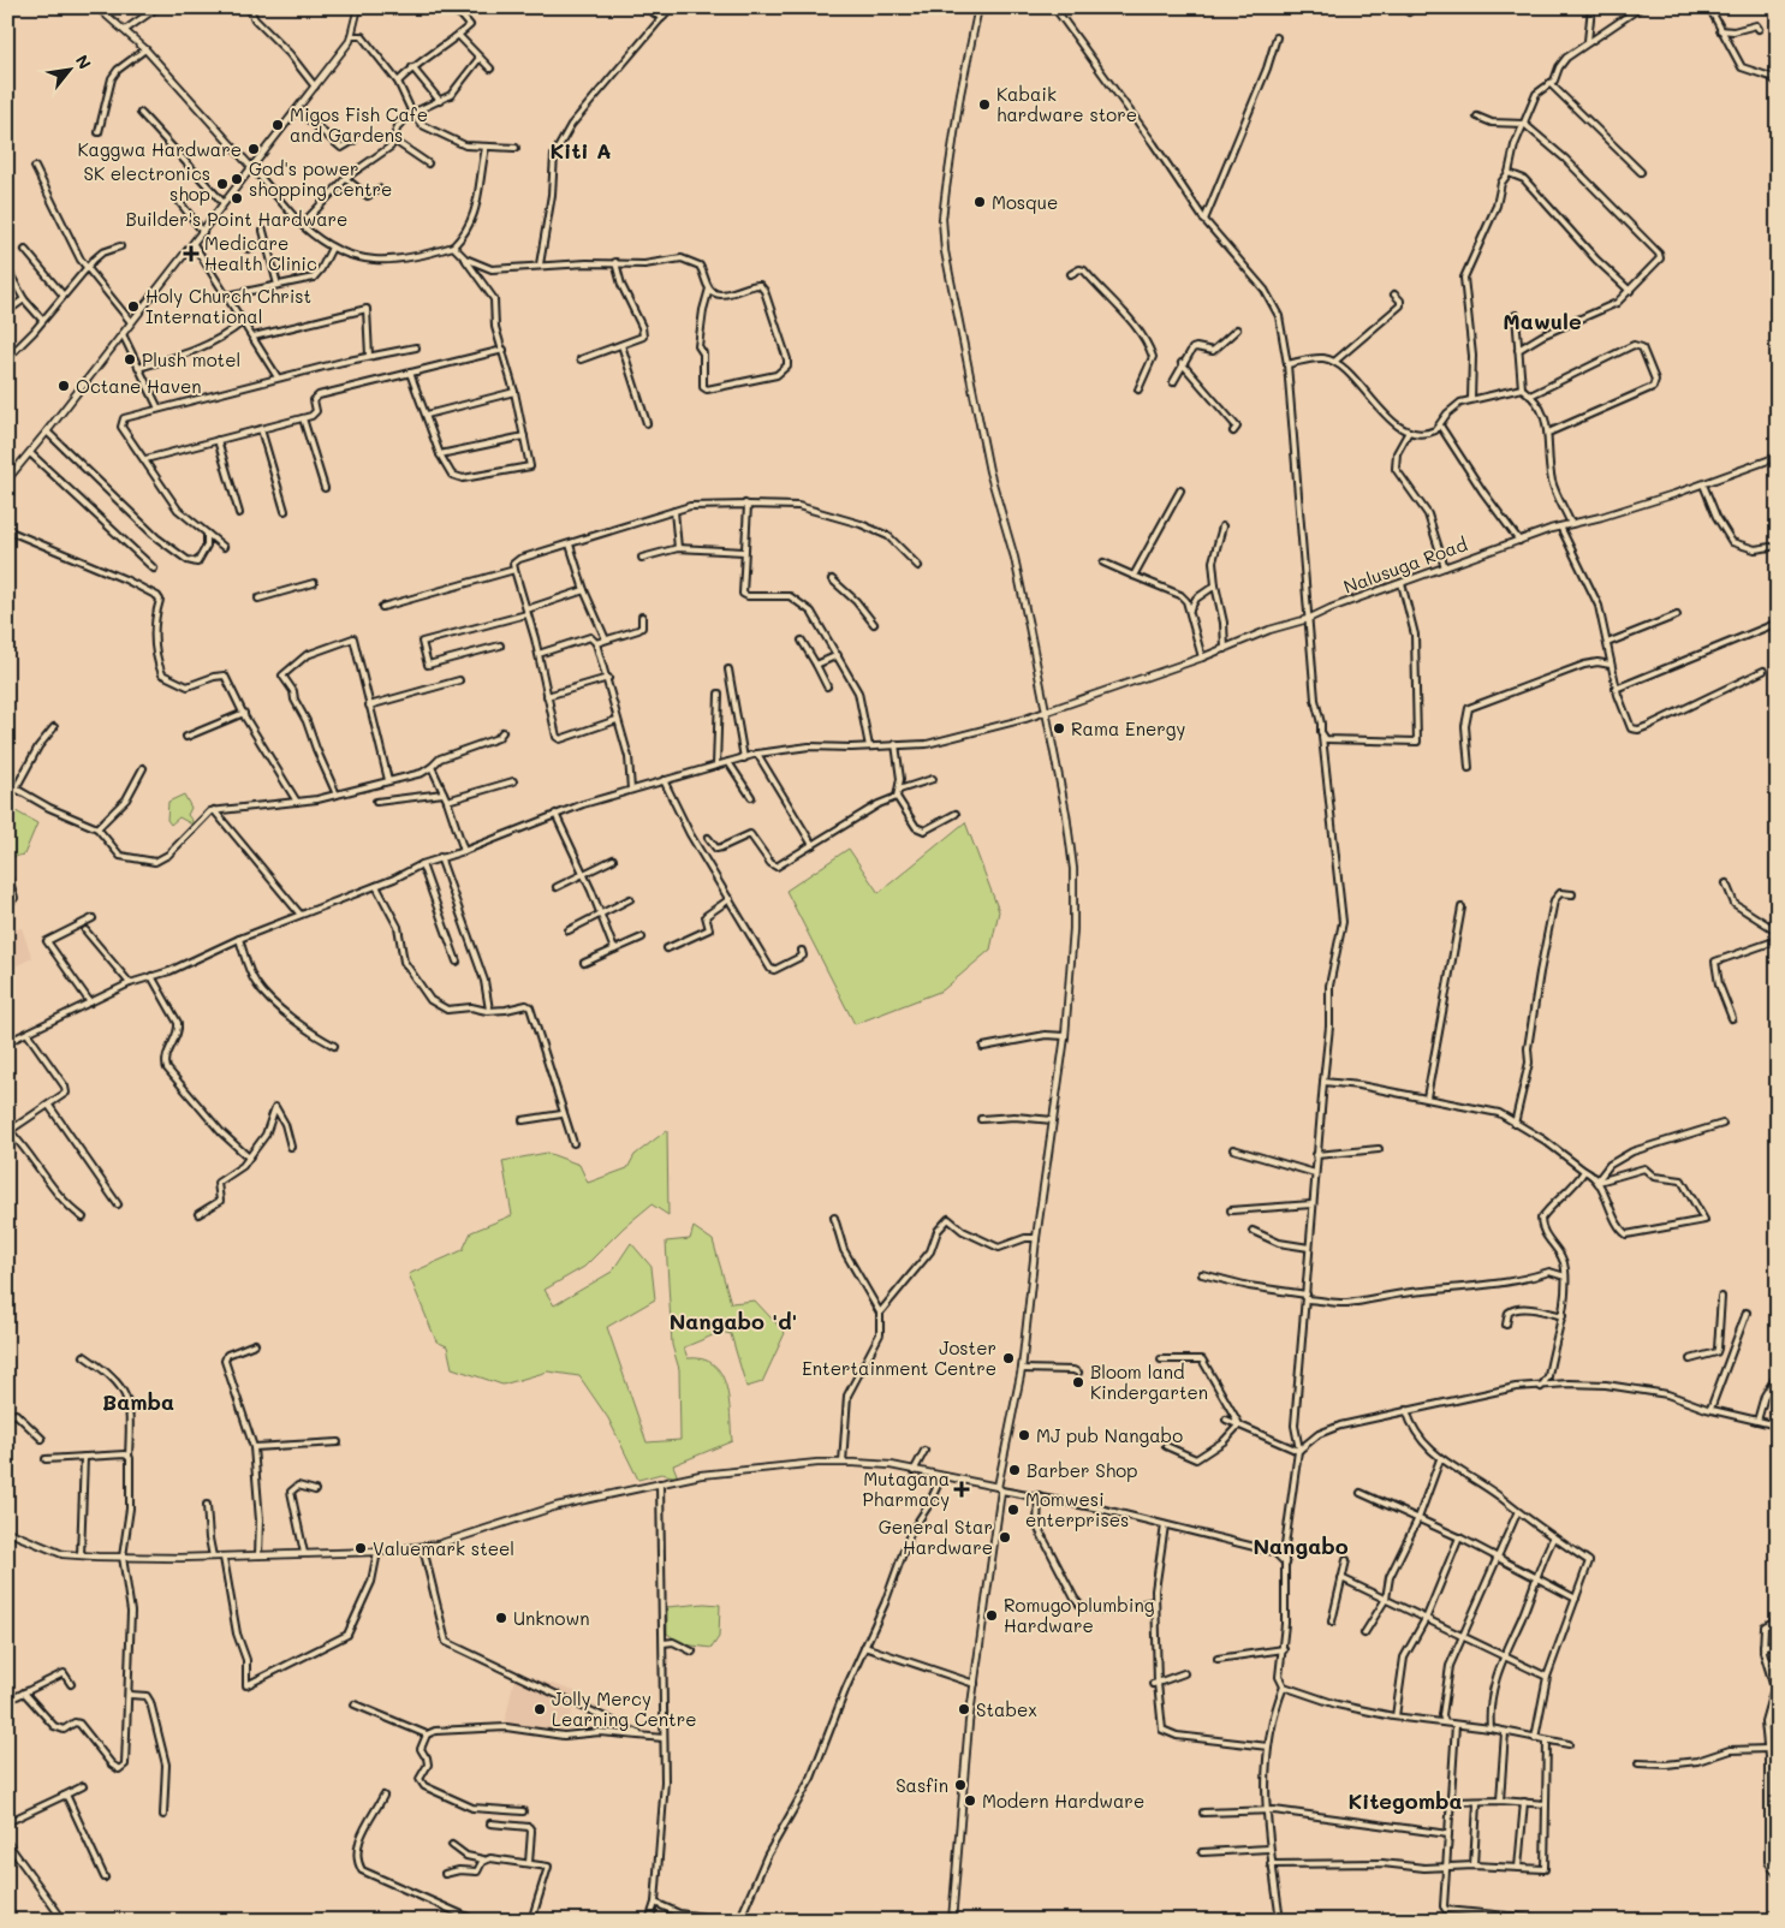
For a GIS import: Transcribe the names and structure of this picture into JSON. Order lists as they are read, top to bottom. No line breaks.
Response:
{"streets":{"street":["Nalusuga Road"]},"districts":["Kiti A","Mawule","Nangabo 'd'","Bamba","Nangabo","Kitegomba"],"places":{"other":["Kabaik hardware store","Migos Fish Cafe and Gardens","Kaggwa Hardware","God's power shopping centre","SK electronics shop","Builder's Point Hardware","Mosque","Holy Church Christ International","Plush motel","Octane Haven","Rama Energy","Joster Entertainment Centre","Bloom land Kindergarten","MJ pub Nangabo","Barber Shop","Momwesi enterprises","General Star Hardware","Valuemark steel","Romugo plumbing Hardware","Unknown","Jolly Mercy Learning Centre","Stabex","Sasfin","Modern Hardware"],"health":["Medicare Health Clinic","Mutagana Pharmacy"]},"north":"top right"}
